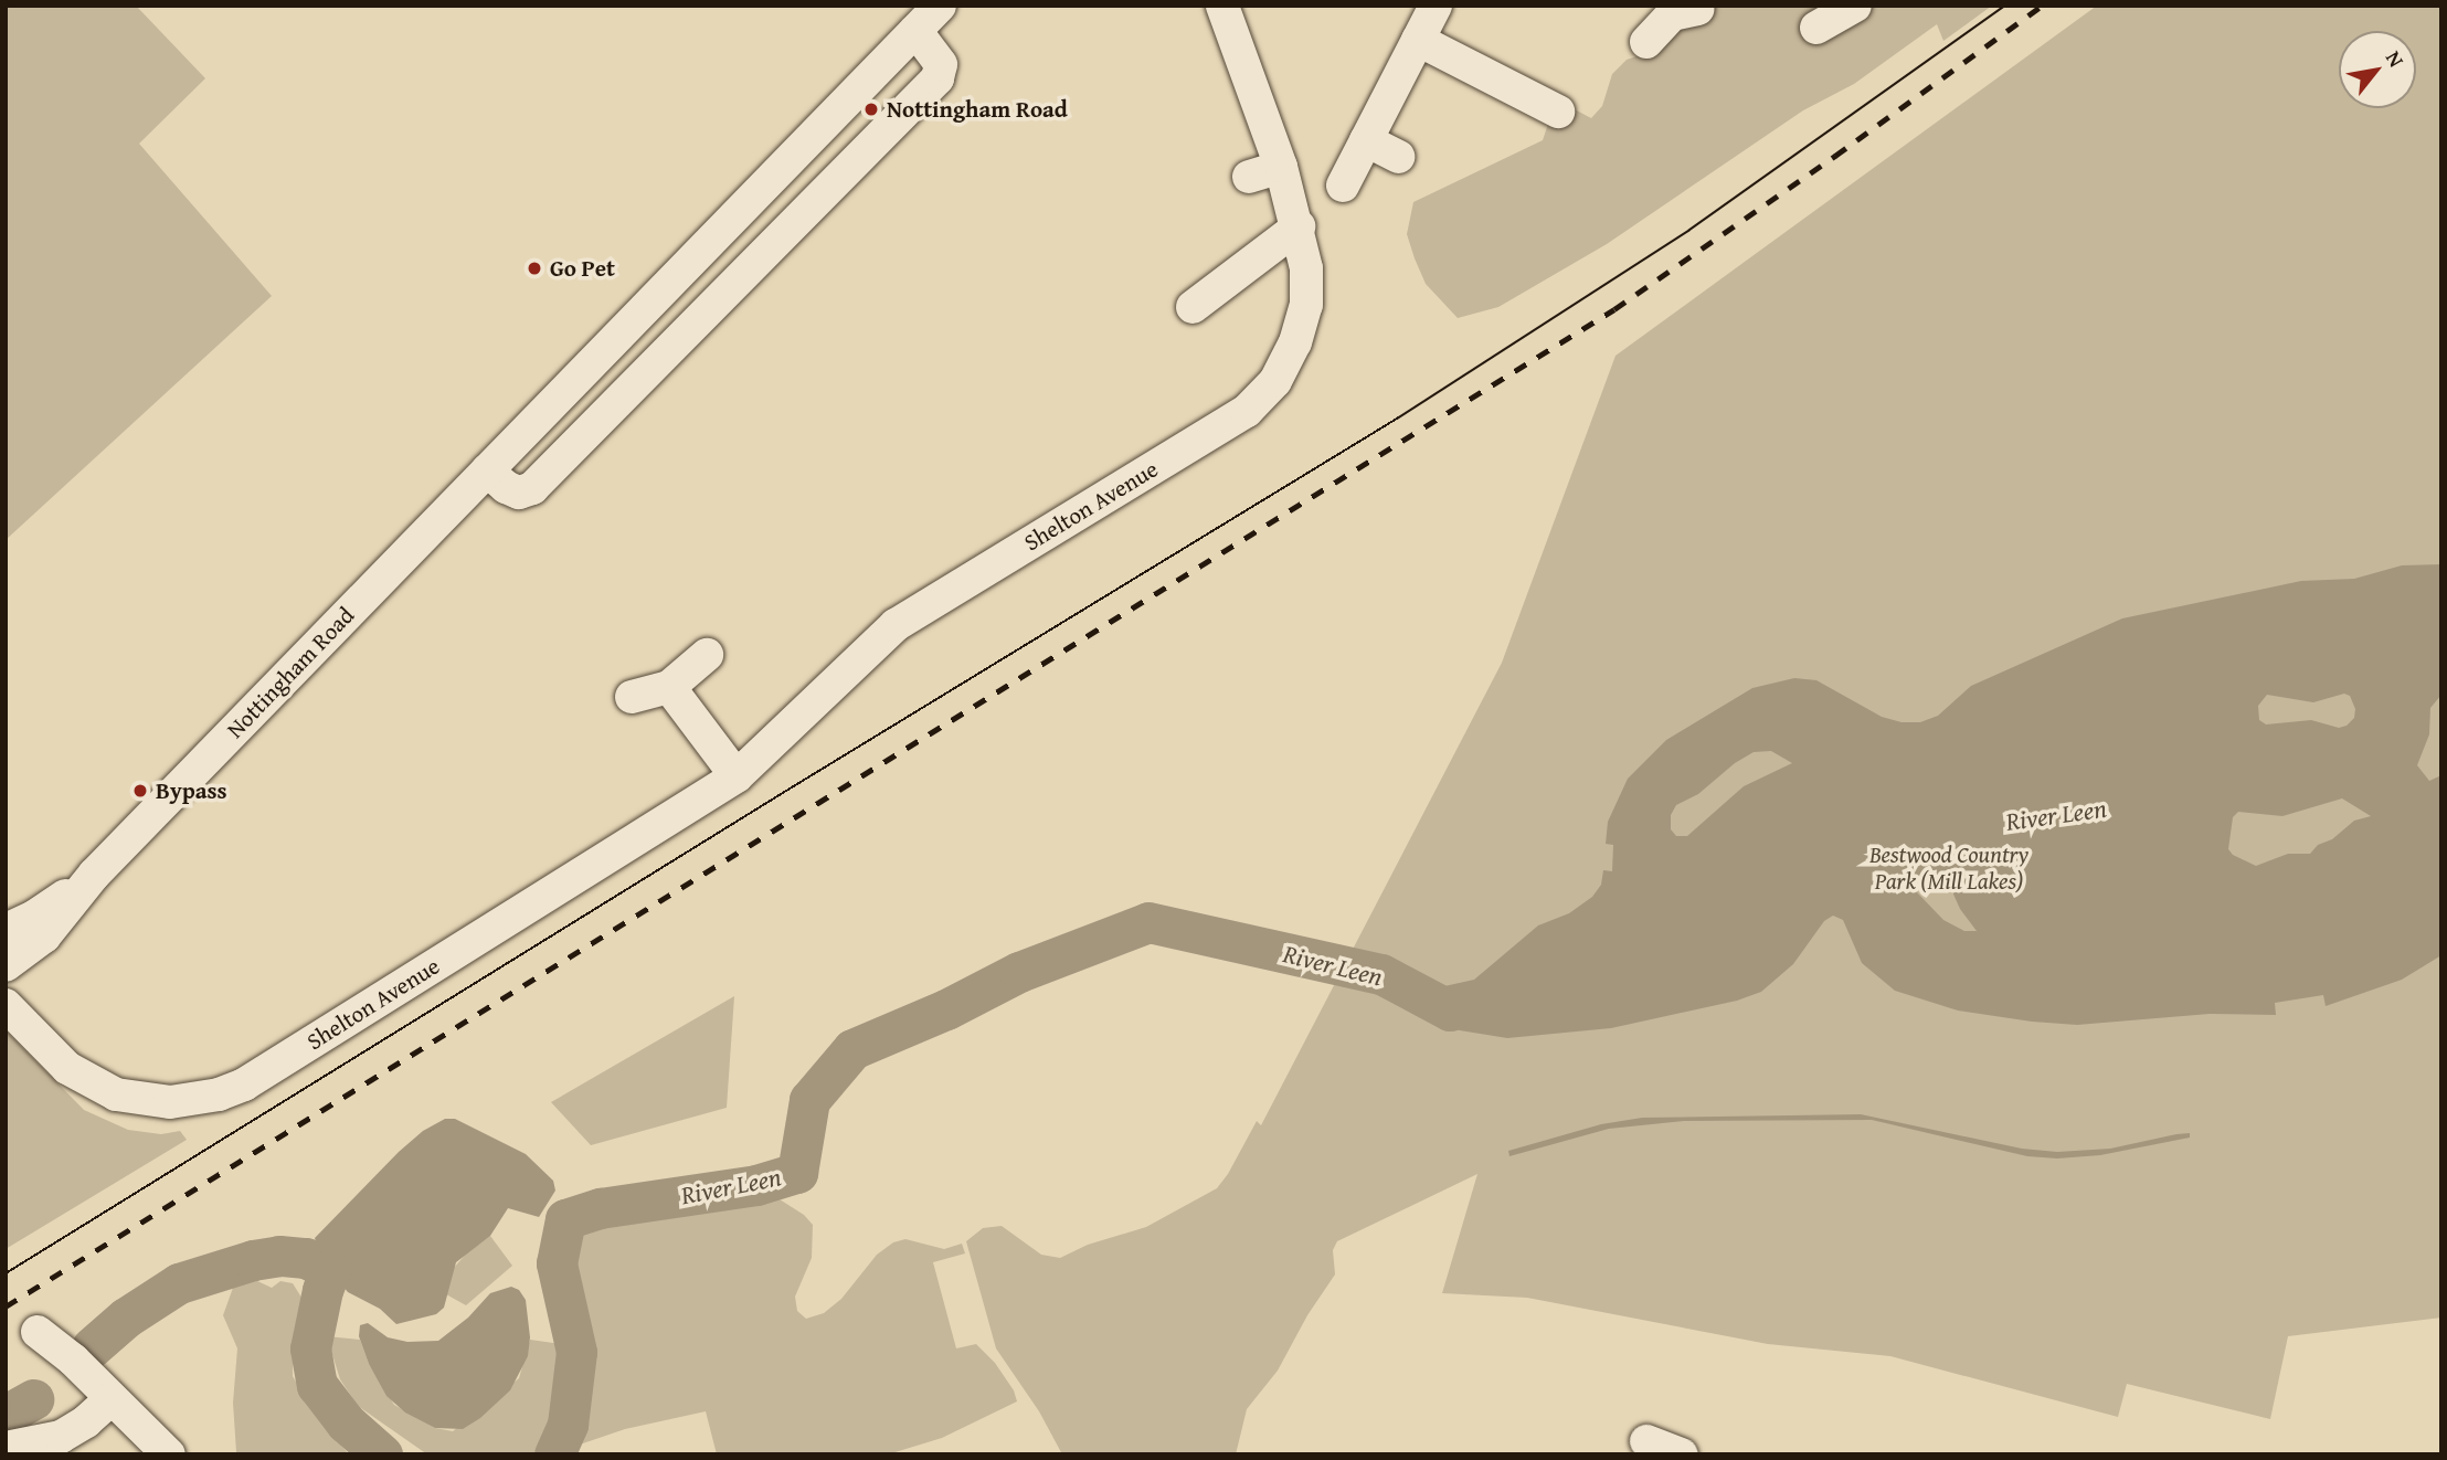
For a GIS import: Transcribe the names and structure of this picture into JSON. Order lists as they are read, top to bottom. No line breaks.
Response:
{"streets":{"street":["Shelton Avenue","Nottingham Road"]},"water":["River Leen"],"parks":["Bestwood Country Park (Mill Lakes)"],"places":["Nottingham Road","Go Pet","Bypass"],"north":"top right"}
